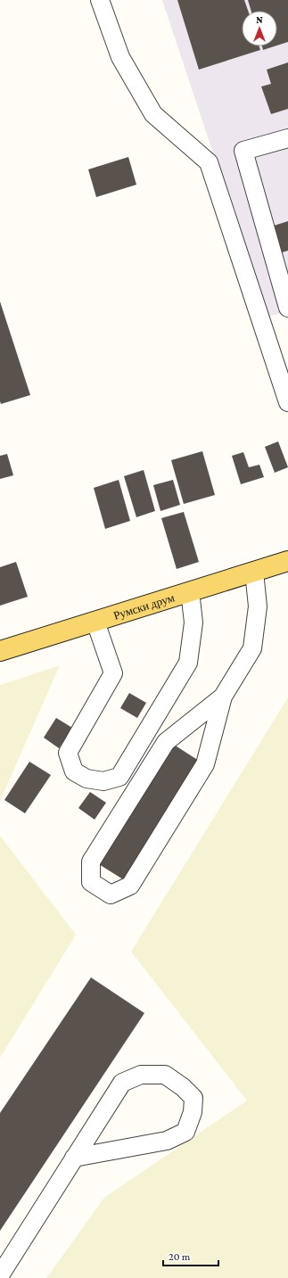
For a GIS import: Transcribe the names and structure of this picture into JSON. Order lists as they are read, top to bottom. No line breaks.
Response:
{"streets":{"main road":["Румски друм"]},"scale_bar":"20 m","north":"top"}
